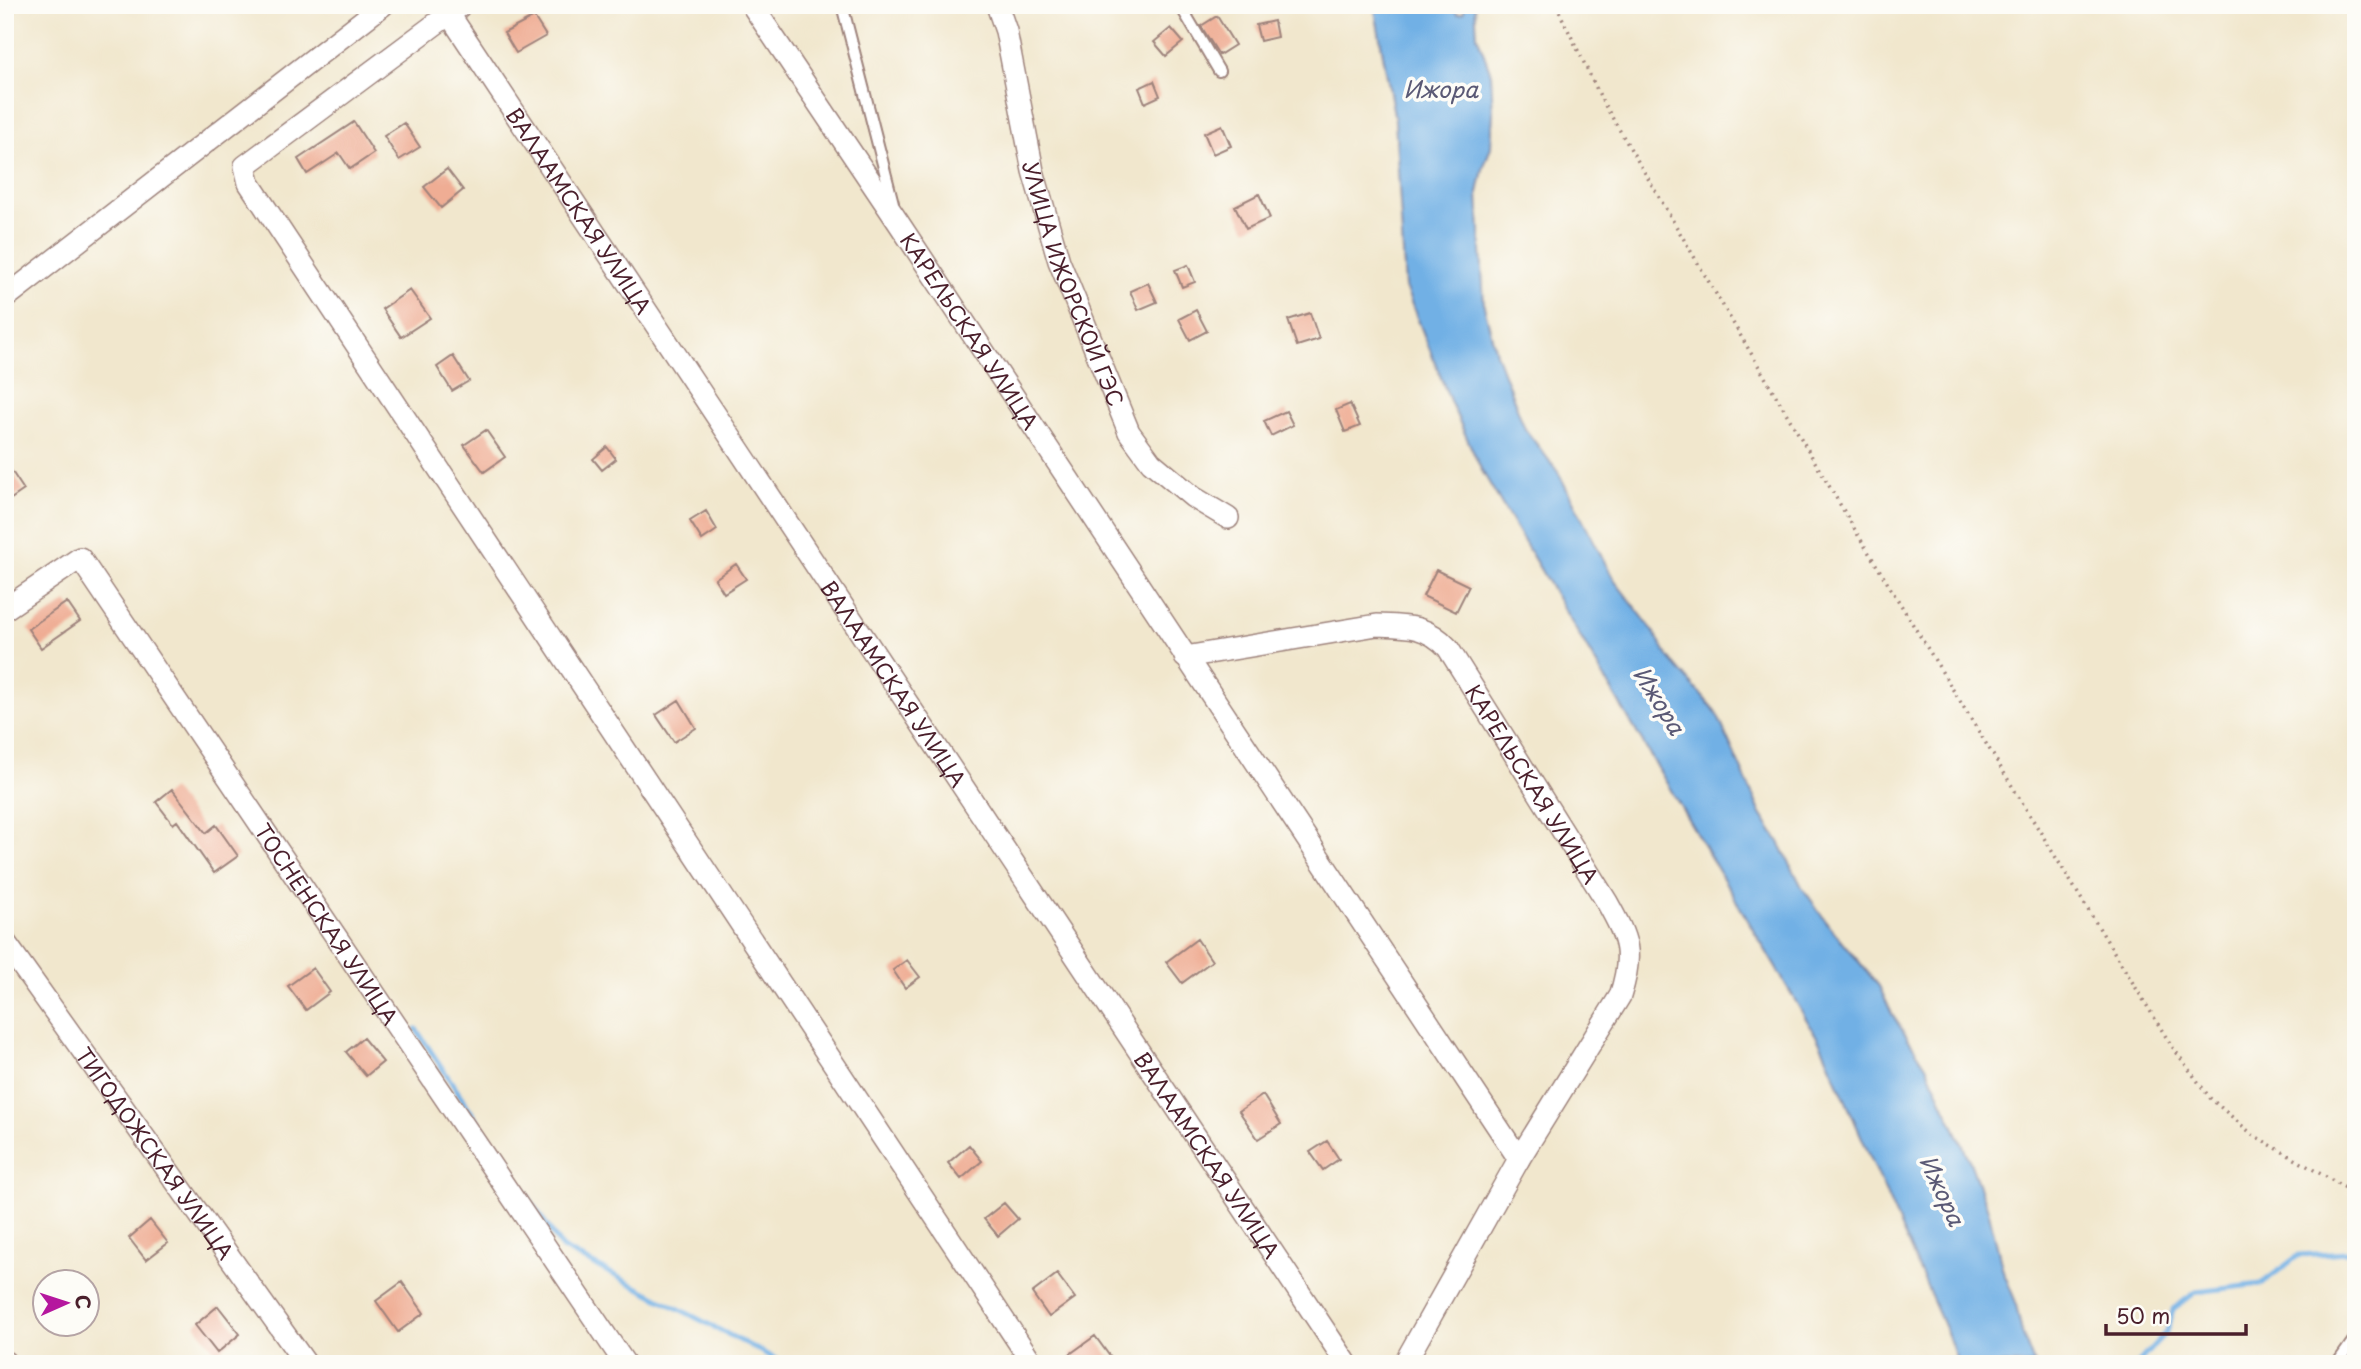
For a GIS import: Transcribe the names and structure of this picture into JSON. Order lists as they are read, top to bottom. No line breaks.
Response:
{"streets":{"street":["ВАЛААМСКАЯ УЛИЦА","УЛИЦА ИЖОРСКОЙ ГЭС","КАРЕЛЬСКАЯ УЛИЦА","ТОСНЕНСКАЯ УЛИЦА","ТИГОДОЖСКАЯ УЛИЦА"]},"water":["Ижора"],"scale_bar":"50 m","north":"right"}
